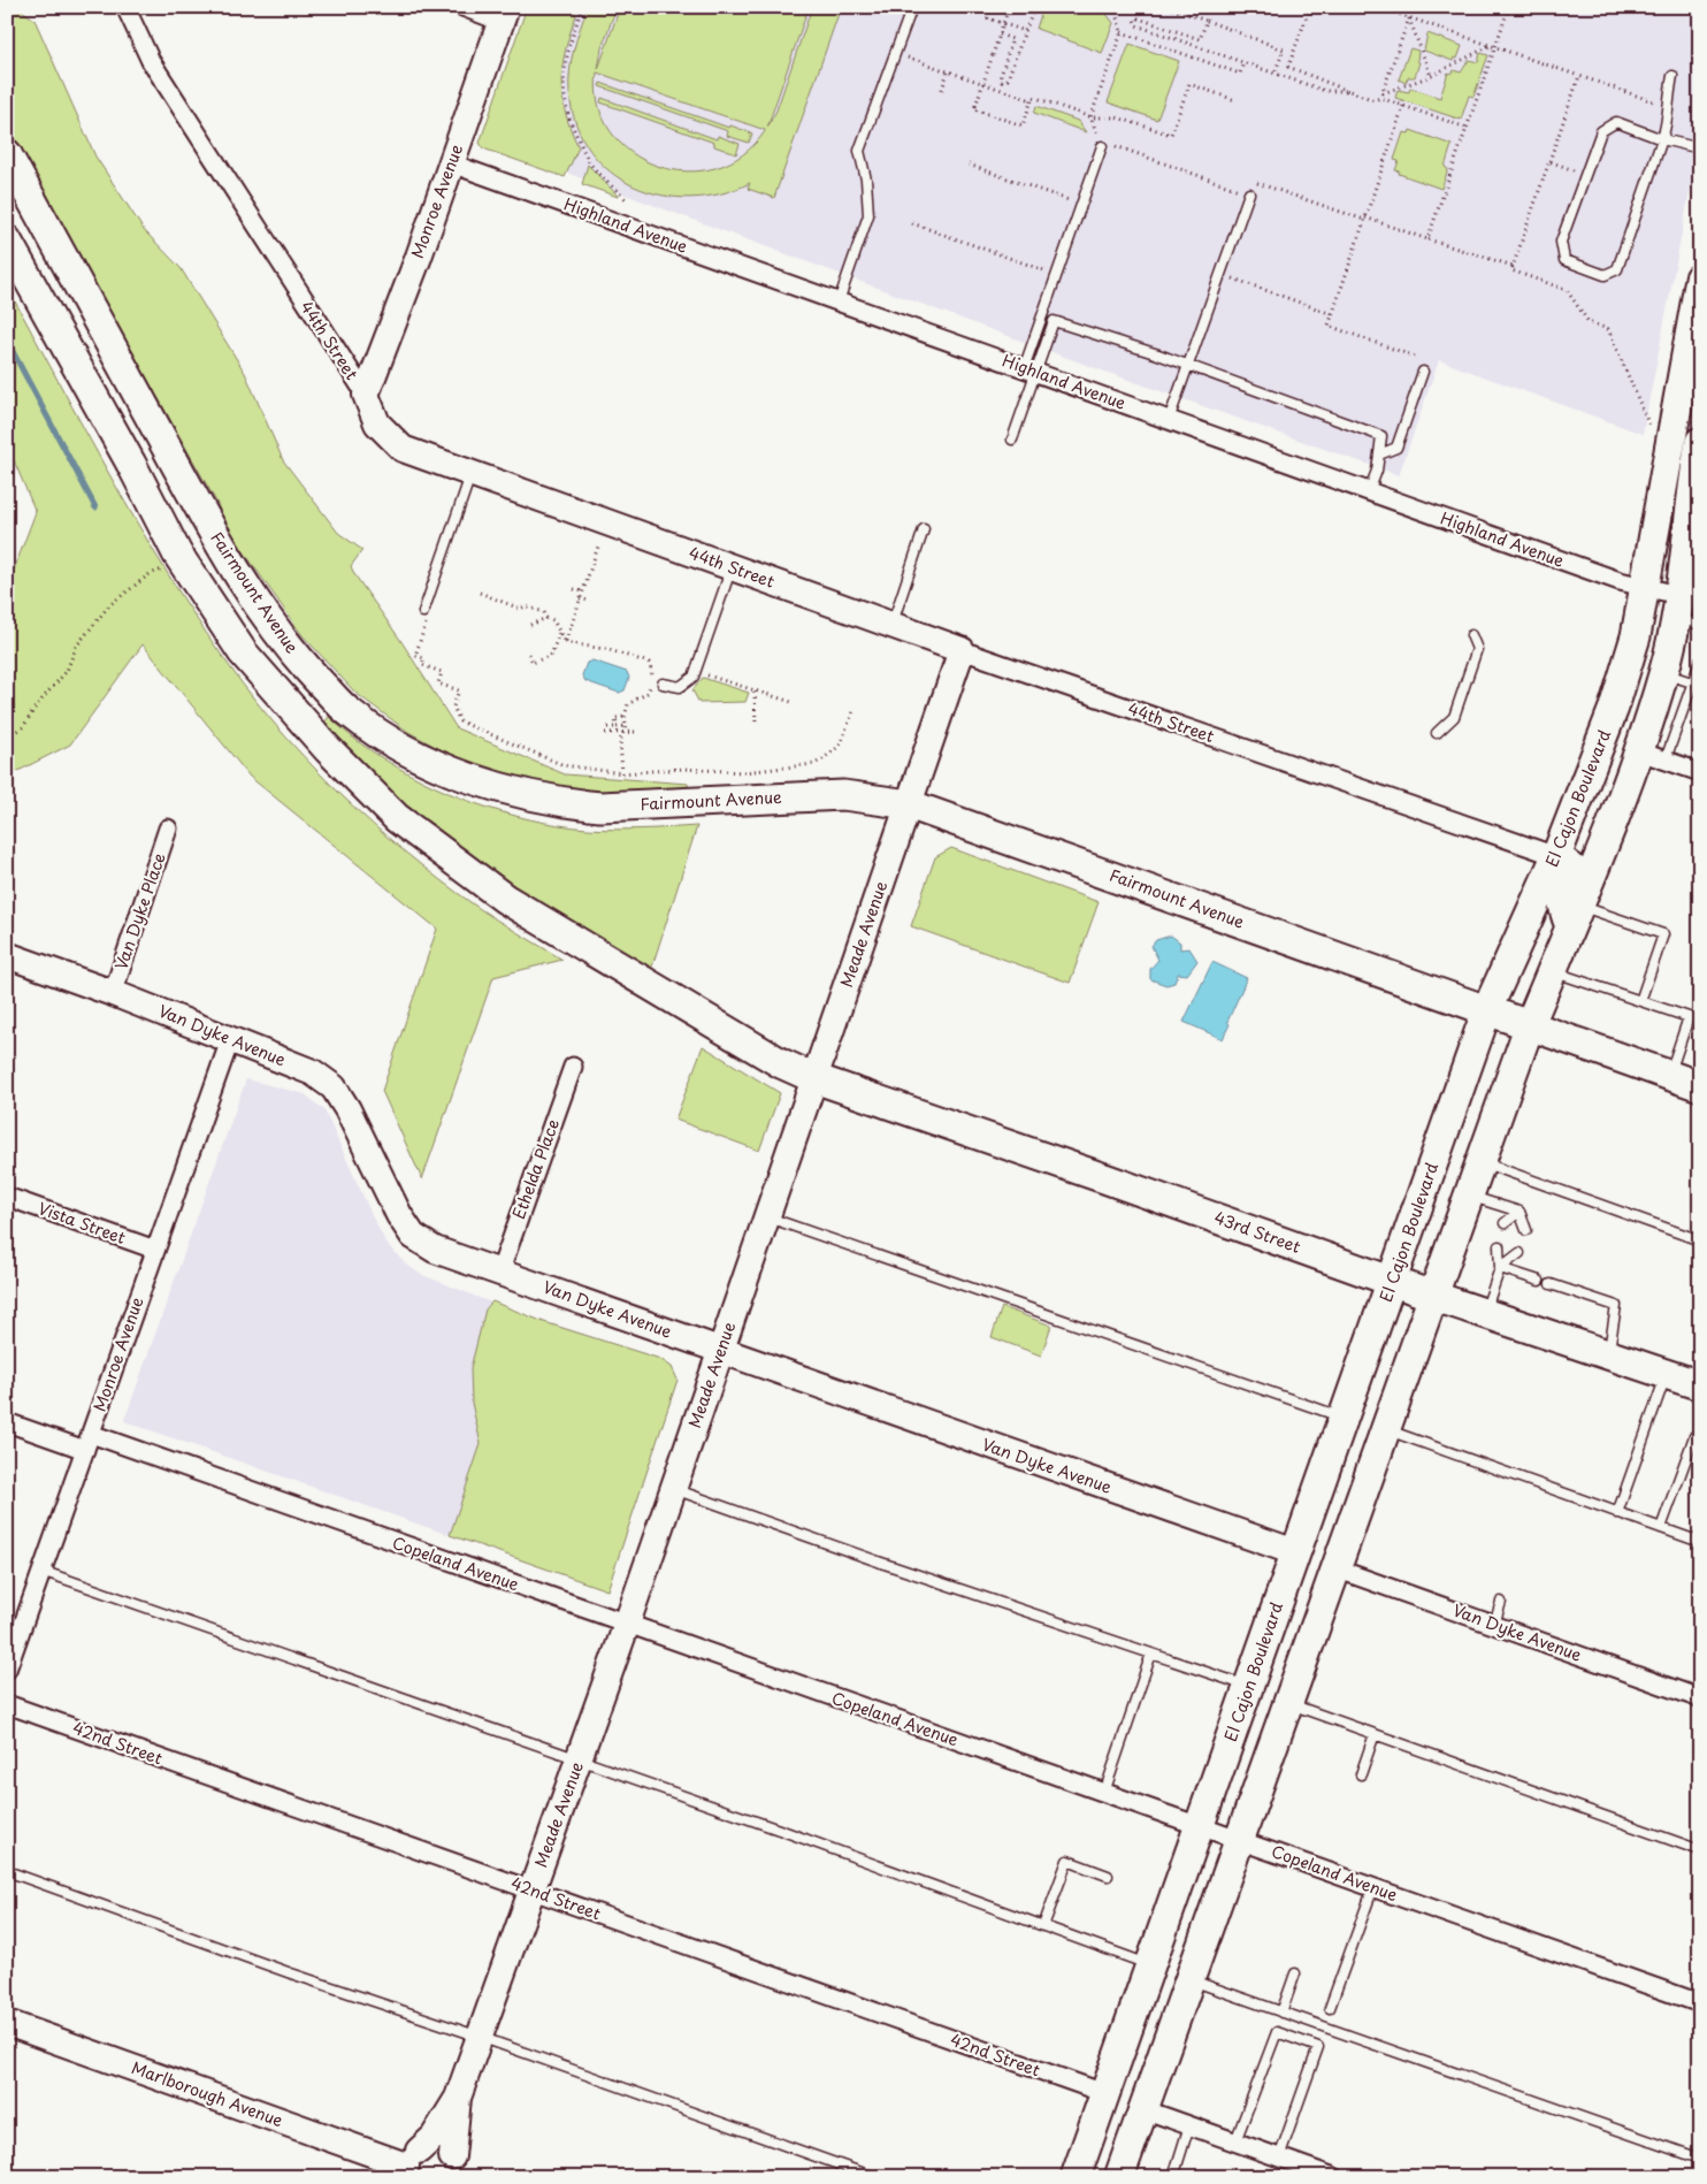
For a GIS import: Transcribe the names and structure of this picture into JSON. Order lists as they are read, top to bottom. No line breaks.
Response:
{"streets":{"main road":["Fairmount Avenue","El Cajon Boulevard","43rd Street"],"street":["Monroe Avenue","Highland Avenue","44th Street","Van Dyke Place","Meade Avenue","Van Dyke Avenue","Ethelda Place","Vista Street","Copeland Avenue","42nd Street","Marlborough Avenue"]},"crossings":[["Monroe Avenue","Highland Avenue"],["Monroe Avenue","44th Street"],["Monroe Avenue","Van Dyke Avenue"],["Monroe Avenue","Vista Street"],["Monroe Avenue","Copeland Avenue"],["Highland Avenue","El Cajon Boulevard"],["44th Street","El Cajon Boulevard"],["44th Street","Meade Avenue"],["Fairmount Avenue","El Cajon Boulevard"],["Fairmount Avenue","Meade Avenue"],["El Cajon Boulevard","Van Dyke Avenue"],["El Cajon Boulevard","43rd Street"],["El Cajon Boulevard","Copeland Avenue"],["El Cajon Boulevard","42nd Street"],["Van Dyke Place","Van Dyke Avenue"],["Meade Avenue","Van Dyke Avenue"],["Meade Avenue","43rd Street"],["Meade Avenue","Copeland Avenue"],["Meade Avenue","42nd Street"],["Meade Avenue","Marlborough Avenue"],["Van Dyke Avenue","Ethelda Place"]]}
